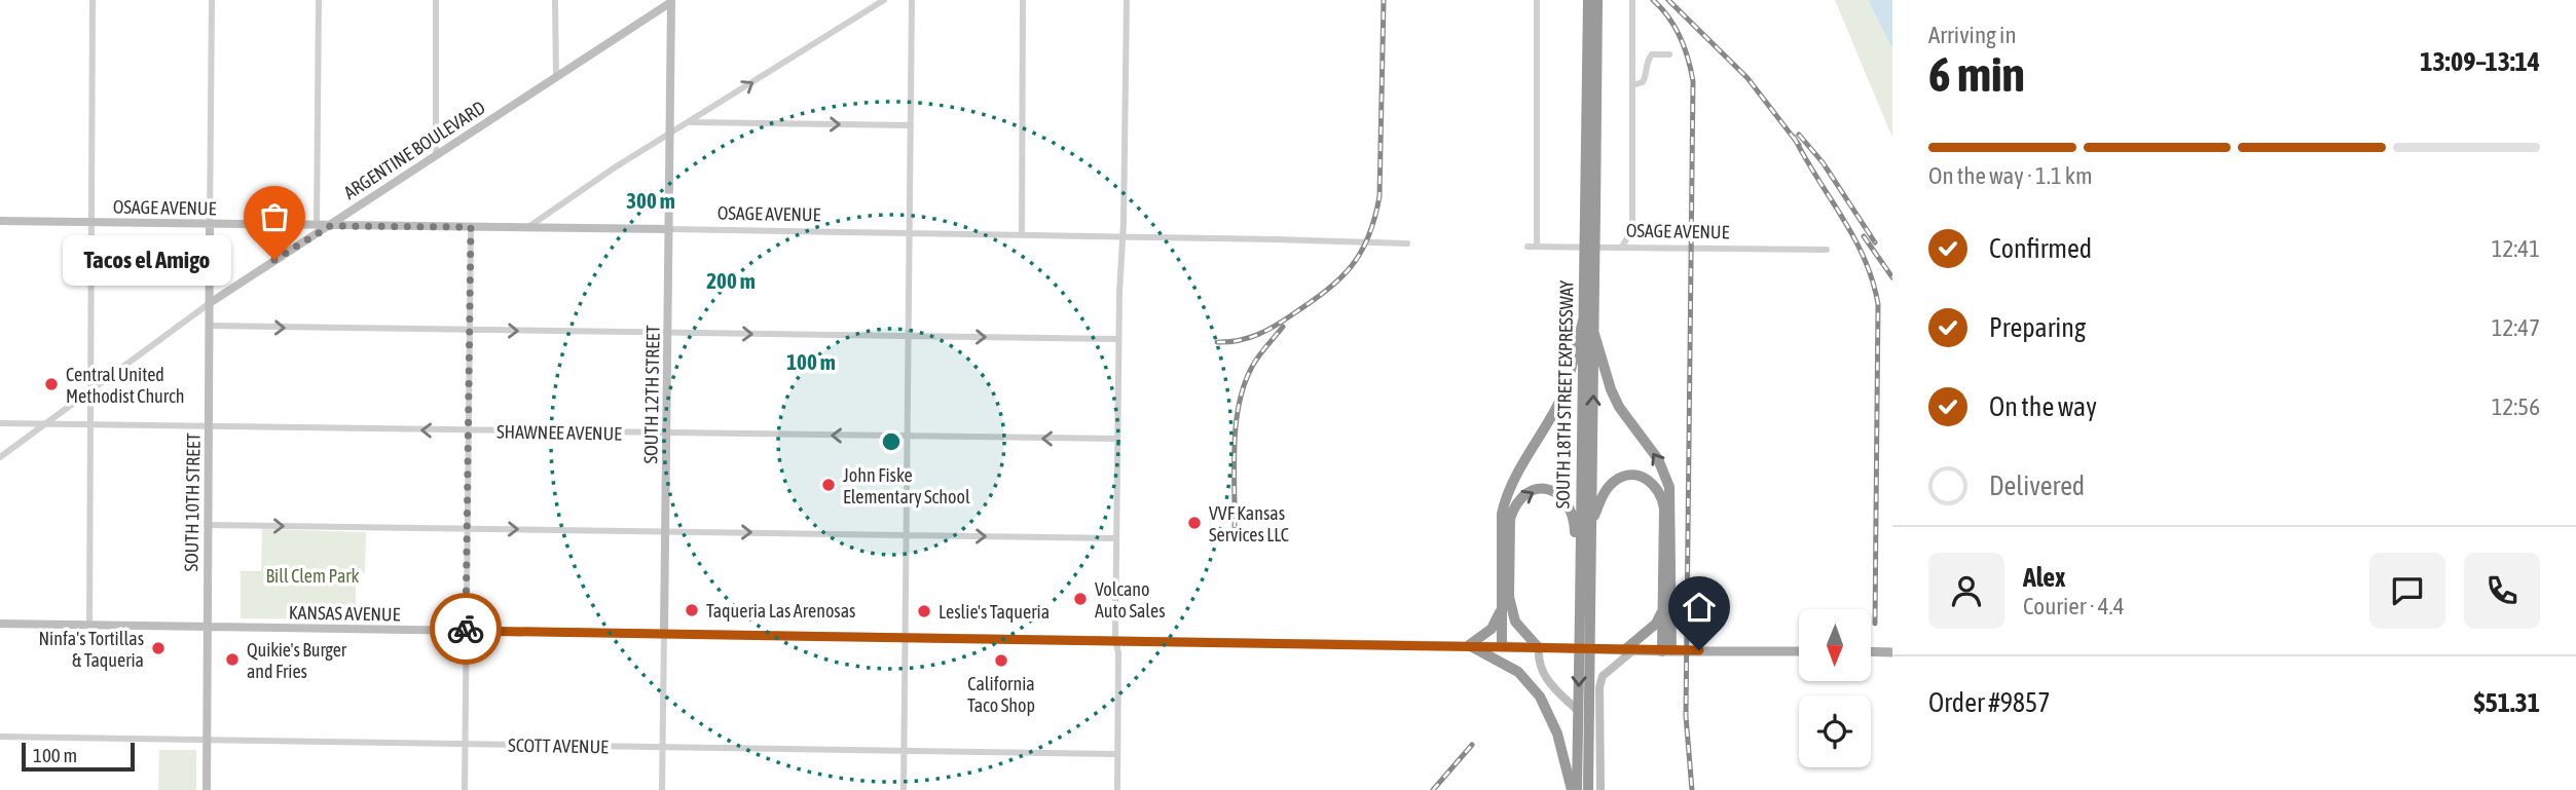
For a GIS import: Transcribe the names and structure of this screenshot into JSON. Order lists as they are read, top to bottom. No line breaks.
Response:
{"streets":{"highway":["SOUTH 18TH STREET EXPRESSWAY"],"main road":["KANSAS AVENUE"],"street":["ARGENTINE BOULEVARD","OSAGE AVENUE","SOUTH 12TH STREET","SHAWNEE AVENUE","SOUTH 10TH STREET","SCOTT AVENUE"]},"crossings":[["ARGENTINE BOULEVARD","OSAGE AVENUE"],["ARGENTINE BOULEVARD","SOUTH 12TH STREET"],["ARGENTINE BOULEVARD","SHAWNEE AVENUE"],["ARGENTINE BOULEVARD","SOUTH 10TH STREET"],["OSAGE AVENUE","SOUTH 12TH STREET"],["OSAGE AVENUE","SOUTH 10TH STREET"],["SOUTH 12TH STREET","SHAWNEE AVENUE"],["SOUTH 12TH STREET","KANSAS AVENUE"],["SOUTH 12TH STREET","SCOTT AVENUE"],["SHAWNEE AVENUE","SOUTH 10TH STREET"],["SOUTH 10TH STREET","KANSAS AVENUE"],["SOUTH 10TH STREET","SCOTT AVENUE"]],"one_way":["SHAWNEE AVENUE"],"parks":["Bill Clem Park"],"places":["Tacos el Amigo","Central United Methodist Church","John Fiske Elementary School","VVF Kansas Services LLC","Volcano Auto Sales","Taqueria Las Arenosas","Leslie's Taqueria","Ninfa's Tortillas & Taqueria","Quikie's Burger and Fries","California Taco Shop"],"scale_bar":"100 m","north":"bottom","page":{"heading":["6 min","Arriving in","13:09–13:14"],"panel":["Alex","Courier · 4.4","Order #9857","$51.31"],"bar":"On the way · 1.1 km","list":[["Confirmed","12:41"],["Preparing","12:47"],["On the way","12:56"],"Delivered"],"bubble":"Tacos el Amigo","scale":"100 m"},"rings":["300 m","200 m","100 m"]}
